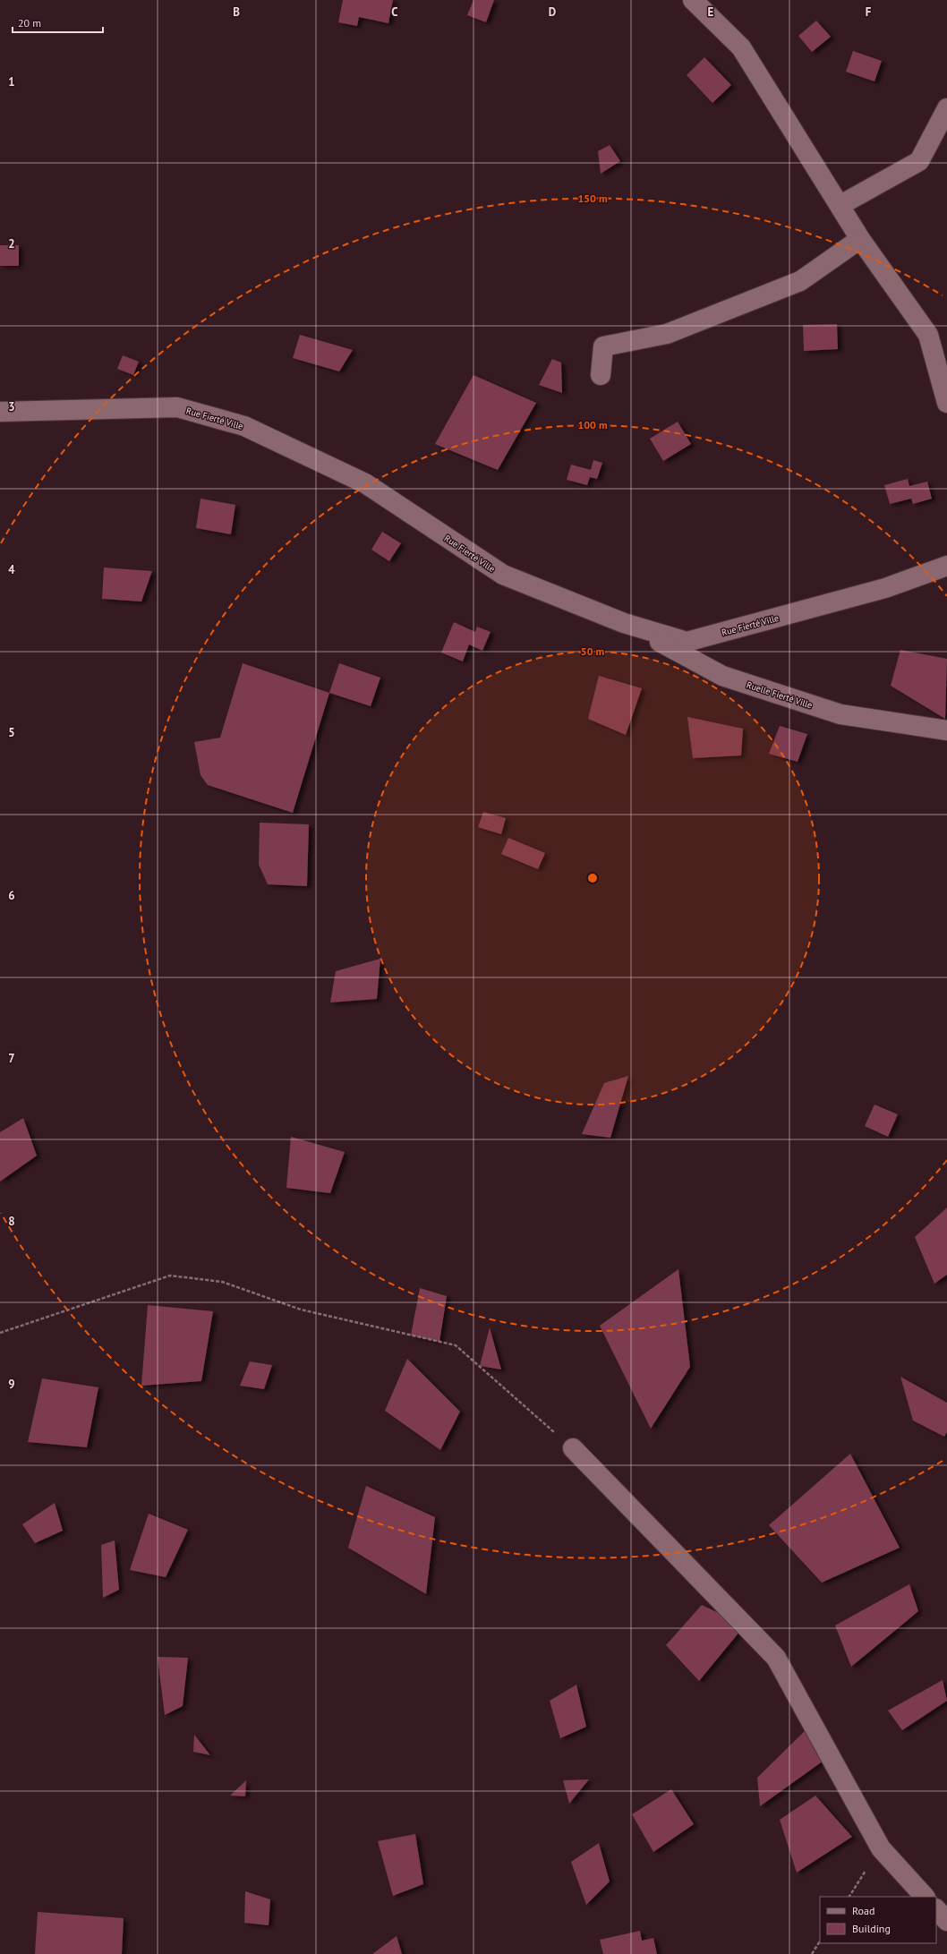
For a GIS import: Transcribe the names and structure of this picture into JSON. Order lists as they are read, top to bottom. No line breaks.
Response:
{"streets":{"street":["Rue Fierté Ville","Ruelle Fierté Ville"]},"crossings":[["Rue Fierté Ville","Ruelle Fierté Ville"]],"legend":["Road","Building"],"scale_bar":"20 m","grid":{"columns":["B","C","D","E","F"],"rows":["1","2","3","4","5","6","7","8","9"]},"rings":["150 m","100 m","50 m"]}
